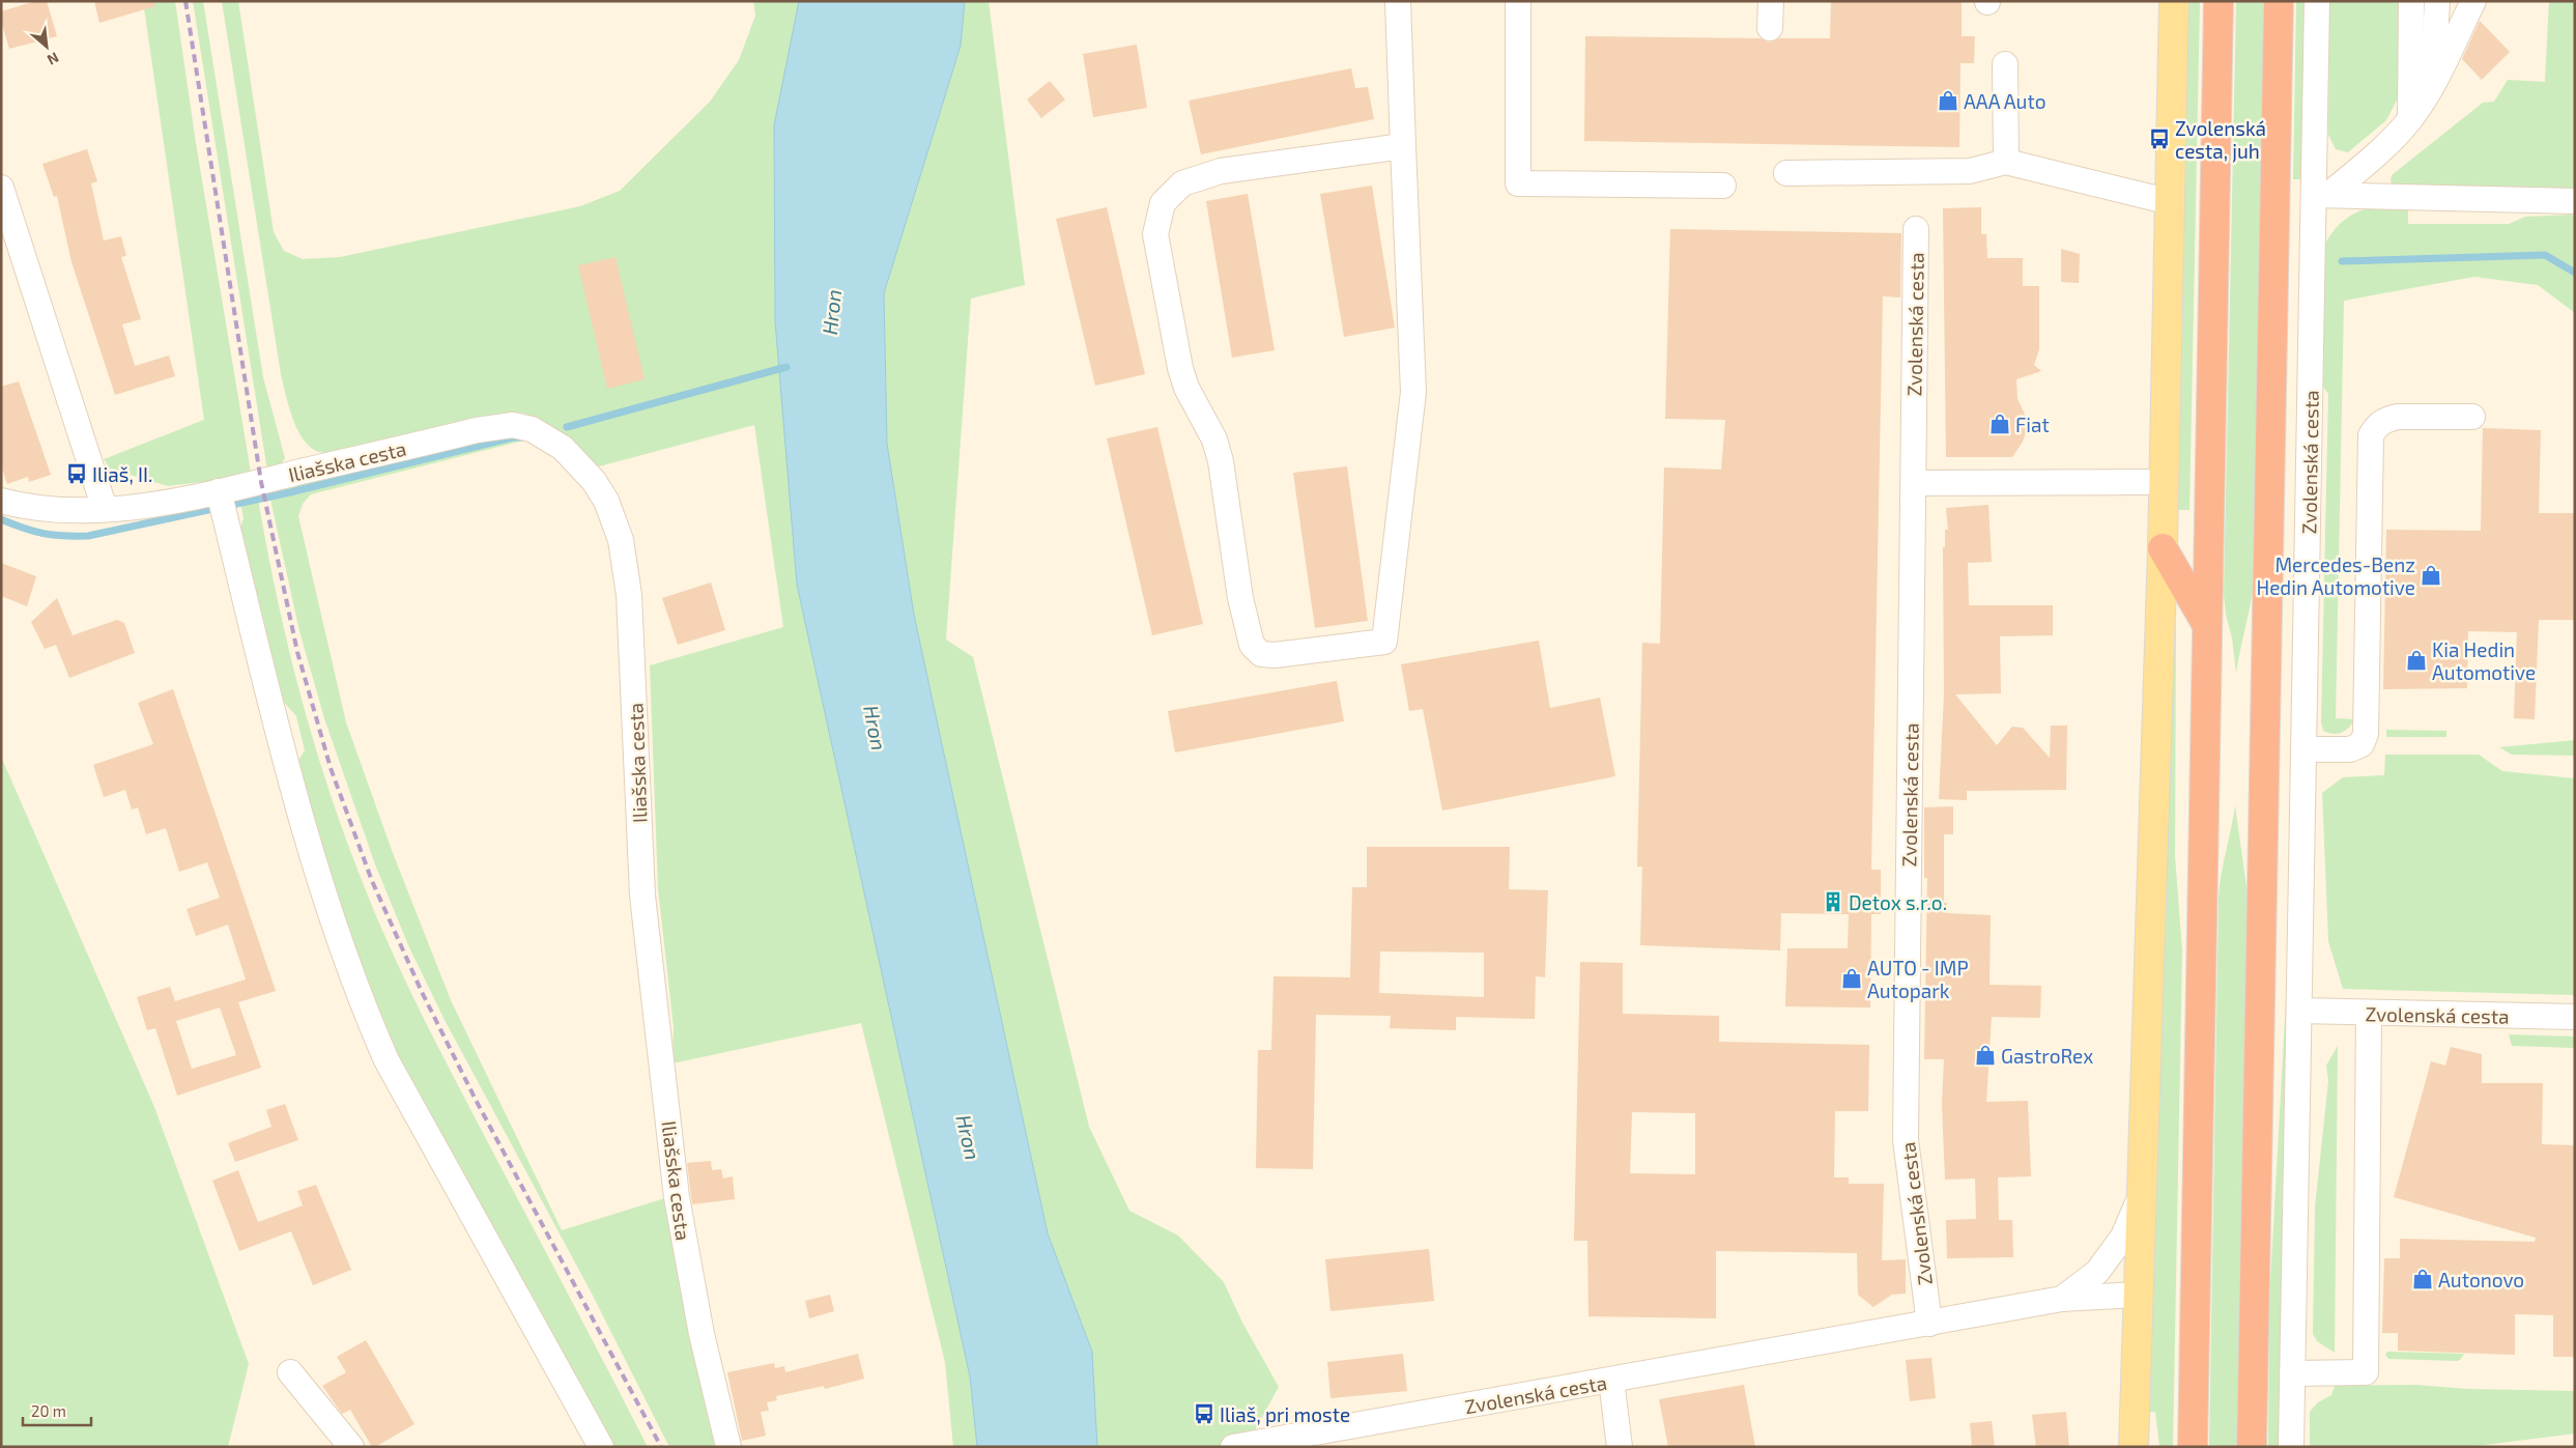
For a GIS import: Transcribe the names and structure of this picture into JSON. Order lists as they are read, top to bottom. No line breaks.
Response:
{"streets":{"main road":["Zvolenská cesta"],"street":["Iliašska cesta"]},"water":["Hron"],"places":{"shop":["AAA Auto","Fiat","Mercedes-Benz Hedin Automotive","Kia Hedin Automotive","AUTO - IMP Autopark","GastroRex","Autonovo"],"bus stop":["Zvolenská cesta, juh","Iliaš, II.","Iliaš, pri moste"],"building":["Detox s.r.o."]},"scale_bar":"20 m","north":"bottom right"}
